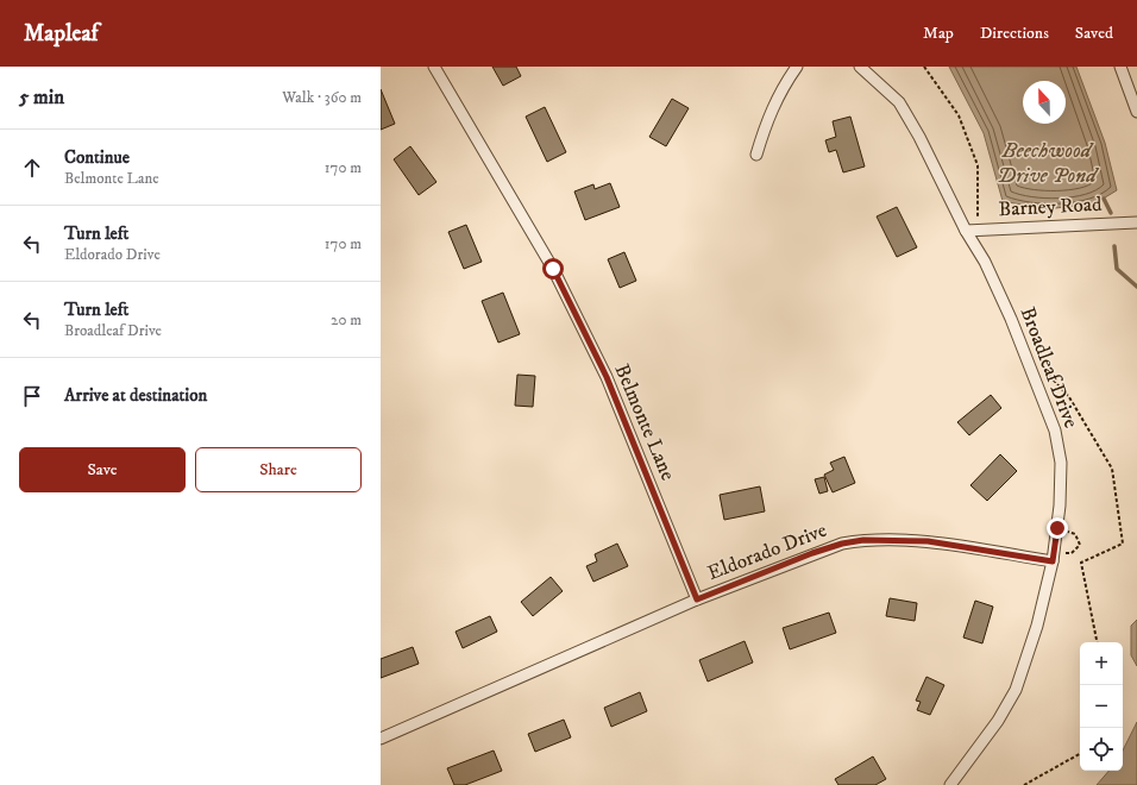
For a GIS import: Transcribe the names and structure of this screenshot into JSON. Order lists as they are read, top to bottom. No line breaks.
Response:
{"streets":{"street":["Barney Road","Broadleaf Drive","Belmonte Lane","Eldorado Drive"]},"crossings":[["Barney Road","Broadleaf Drive"],["Broadleaf Drive","Eldorado Drive"],["Belmonte Lane","Eldorado Drive"]],"water":["Beechwood Drive Pond"],"north":"top","page":{"header":"Mapleaf","nav":["Map","Directions","Saved"],"heading":["5 min","Walk · 360 m"],"list":[["Continue","Belmonte Lane","170 m"],["Turn left","Eldorado Drive","170 m"],["Turn left","Broadleaf Drive","20 m"],"Arrive at destination"],"buttons":["Save","Share"],"map_buttons":["+","−"]}}
